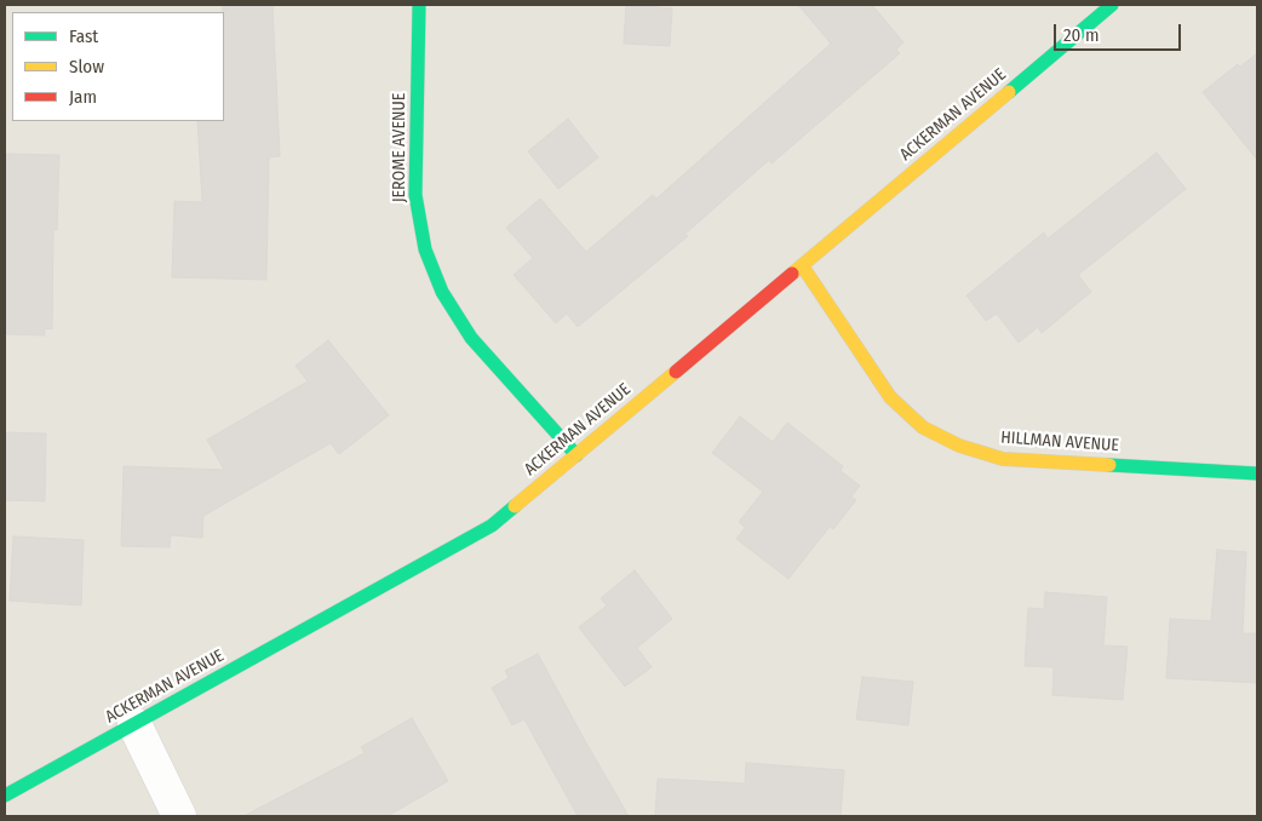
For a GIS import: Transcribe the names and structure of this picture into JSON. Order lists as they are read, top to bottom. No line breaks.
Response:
{"streets":{"street":["ACKERMAN AVENUE","JEROME AVENUE","HILLMAN AVENUE"]},"crossings":[["ACKERMAN AVENUE","JEROME AVENUE"],["ACKERMAN AVENUE","HILLMAN AVENUE"]],"legend":["Fast","Slow","Jam"],"scale_bar":"20 m"}
